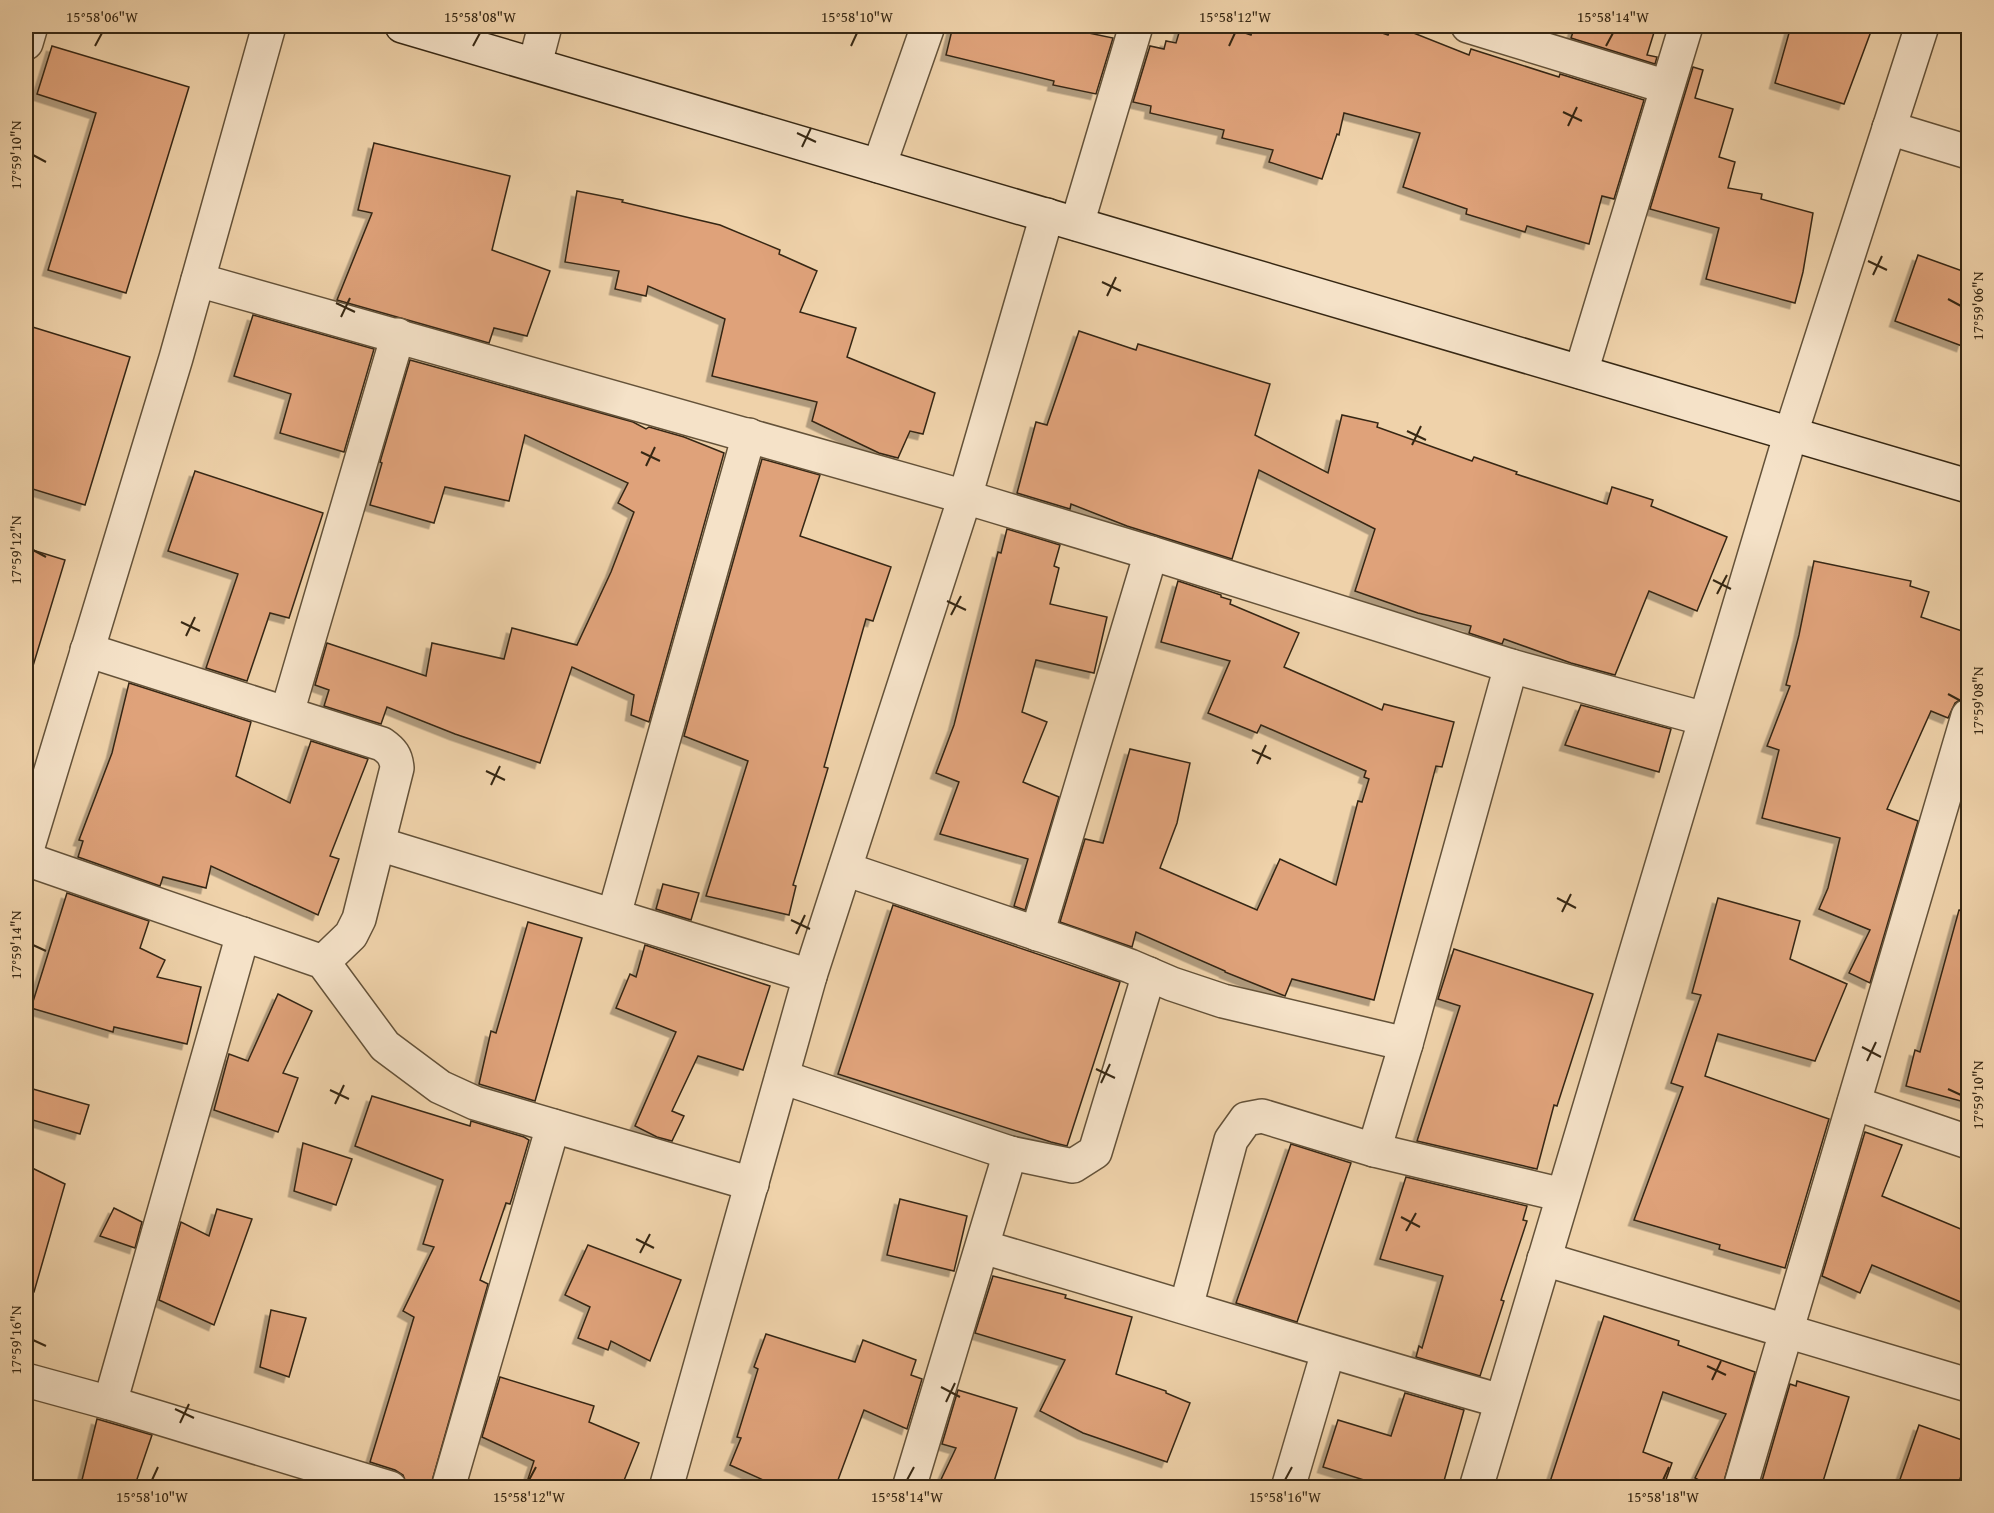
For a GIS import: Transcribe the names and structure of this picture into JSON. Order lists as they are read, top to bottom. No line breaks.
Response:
{"coordinates":["15°58'06\"W","15°58'08\"W","15°58'10\"W","15°58'12\"W","15°58'14\"W","17°59'10\"N","17°59'06\"N","17°59'12\"N","17°59'08\"N","17°59'14\"N","17°59'16\"N","15°58'16\"W","15°58'18\"W"]}
